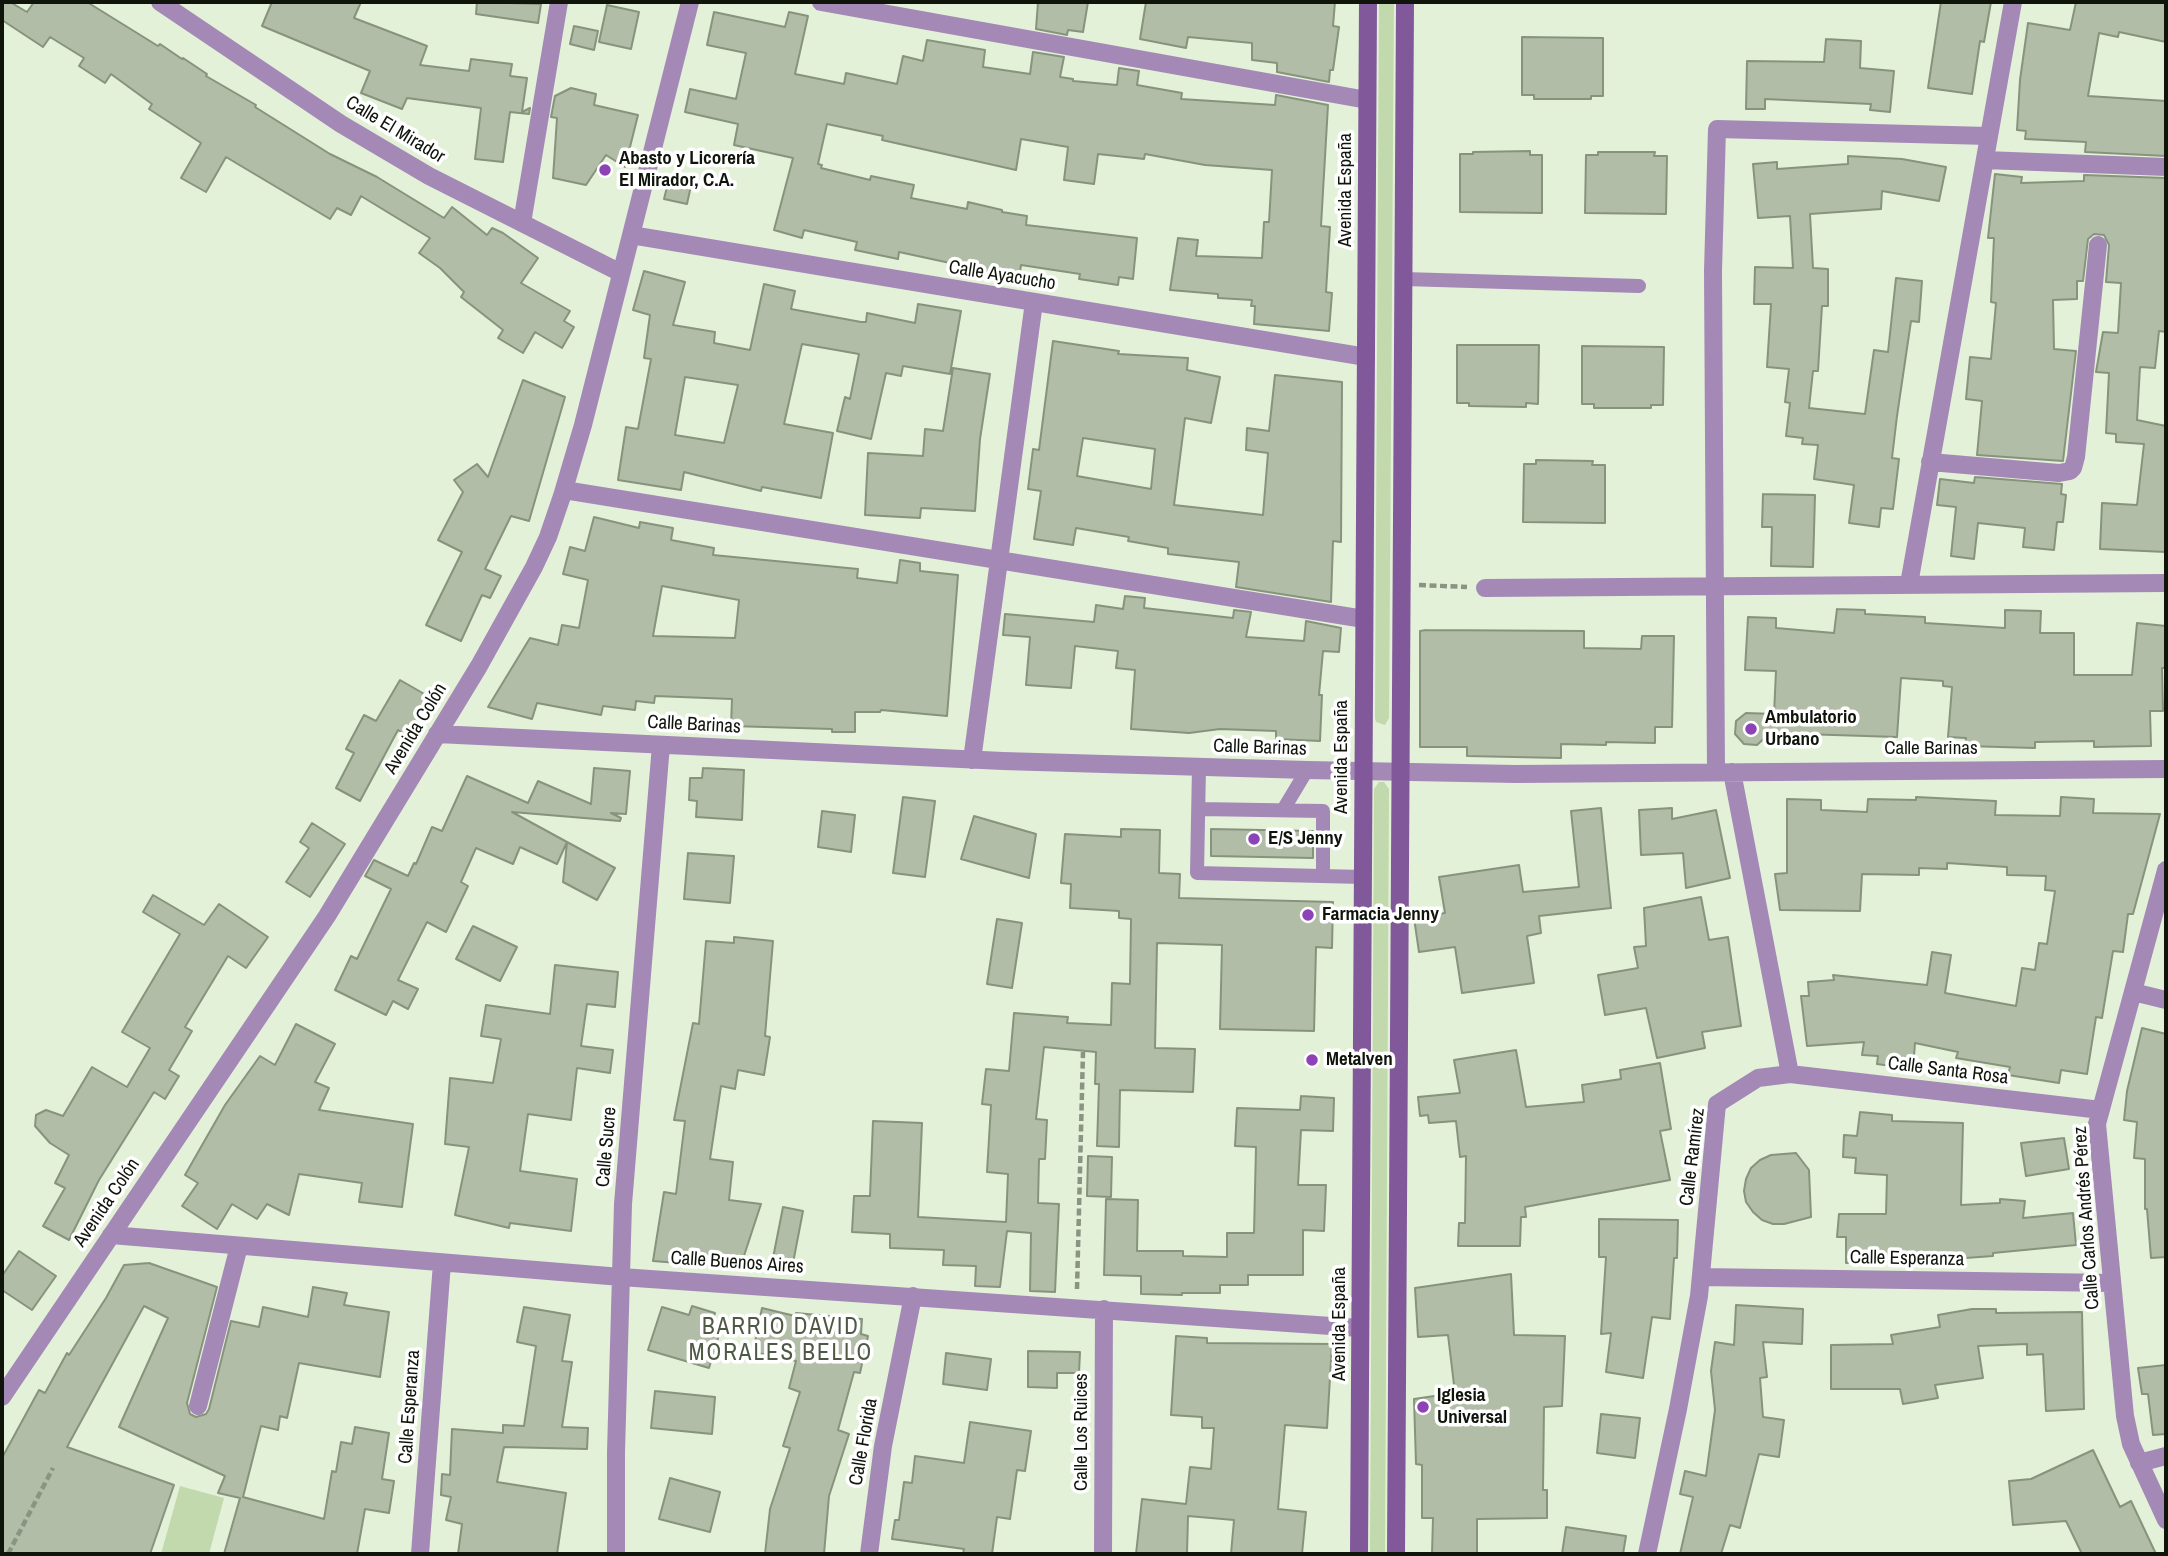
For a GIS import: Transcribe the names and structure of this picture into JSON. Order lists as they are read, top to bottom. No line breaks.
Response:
{"streets":{"main road":["Avenida España"],"street":["Calle El Mirador","Calle Ayacucho","Calle Barinas","Avenida Colón","Calle Santa Rosa","Calle Sucre","Calle Ramírez","Calle Carlos Andrés Pérez","Calle Esperanza","Calle Buenos Aires","Calle Los Ruices","Calle Florida"]},"crossings":[["Calle El Mirador","Avenida Colón"],["Avenida España","Calle Ayacucho"],["Avenida España","Calle Barinas"],["Avenida España","Calle Buenos Aires"],["Calle Ayacucho","Avenida Colón"],["Calle Barinas","Avenida Colón"],["Calle Barinas","Calle Sucre"],["Avenida Colón","Calle Buenos Aires"],["Calle Santa Rosa","Calle Ramírez"],["Calle Santa Rosa","Calle Carlos Andrés Pérez"],["Calle Sucre","Calle Buenos Aires"],["Calle Ramírez","Calle Esperanza"],["Calle Carlos Andrés Pérez","Calle Esperanza"],["Calle Esperanza","Calle Buenos Aires"],["Calle Buenos Aires","Calle Los Ruices"],["Calle Buenos Aires","Calle Florida"]],"districts":["BARRIO DAVID MORALES BELLO"],"places":["Abasto y Licorería El Mirador, C.A.","Ambulatorio Urbano","E/S Jenny","Farmacia Jenny","Metalven","Iglesia Universal"]}
